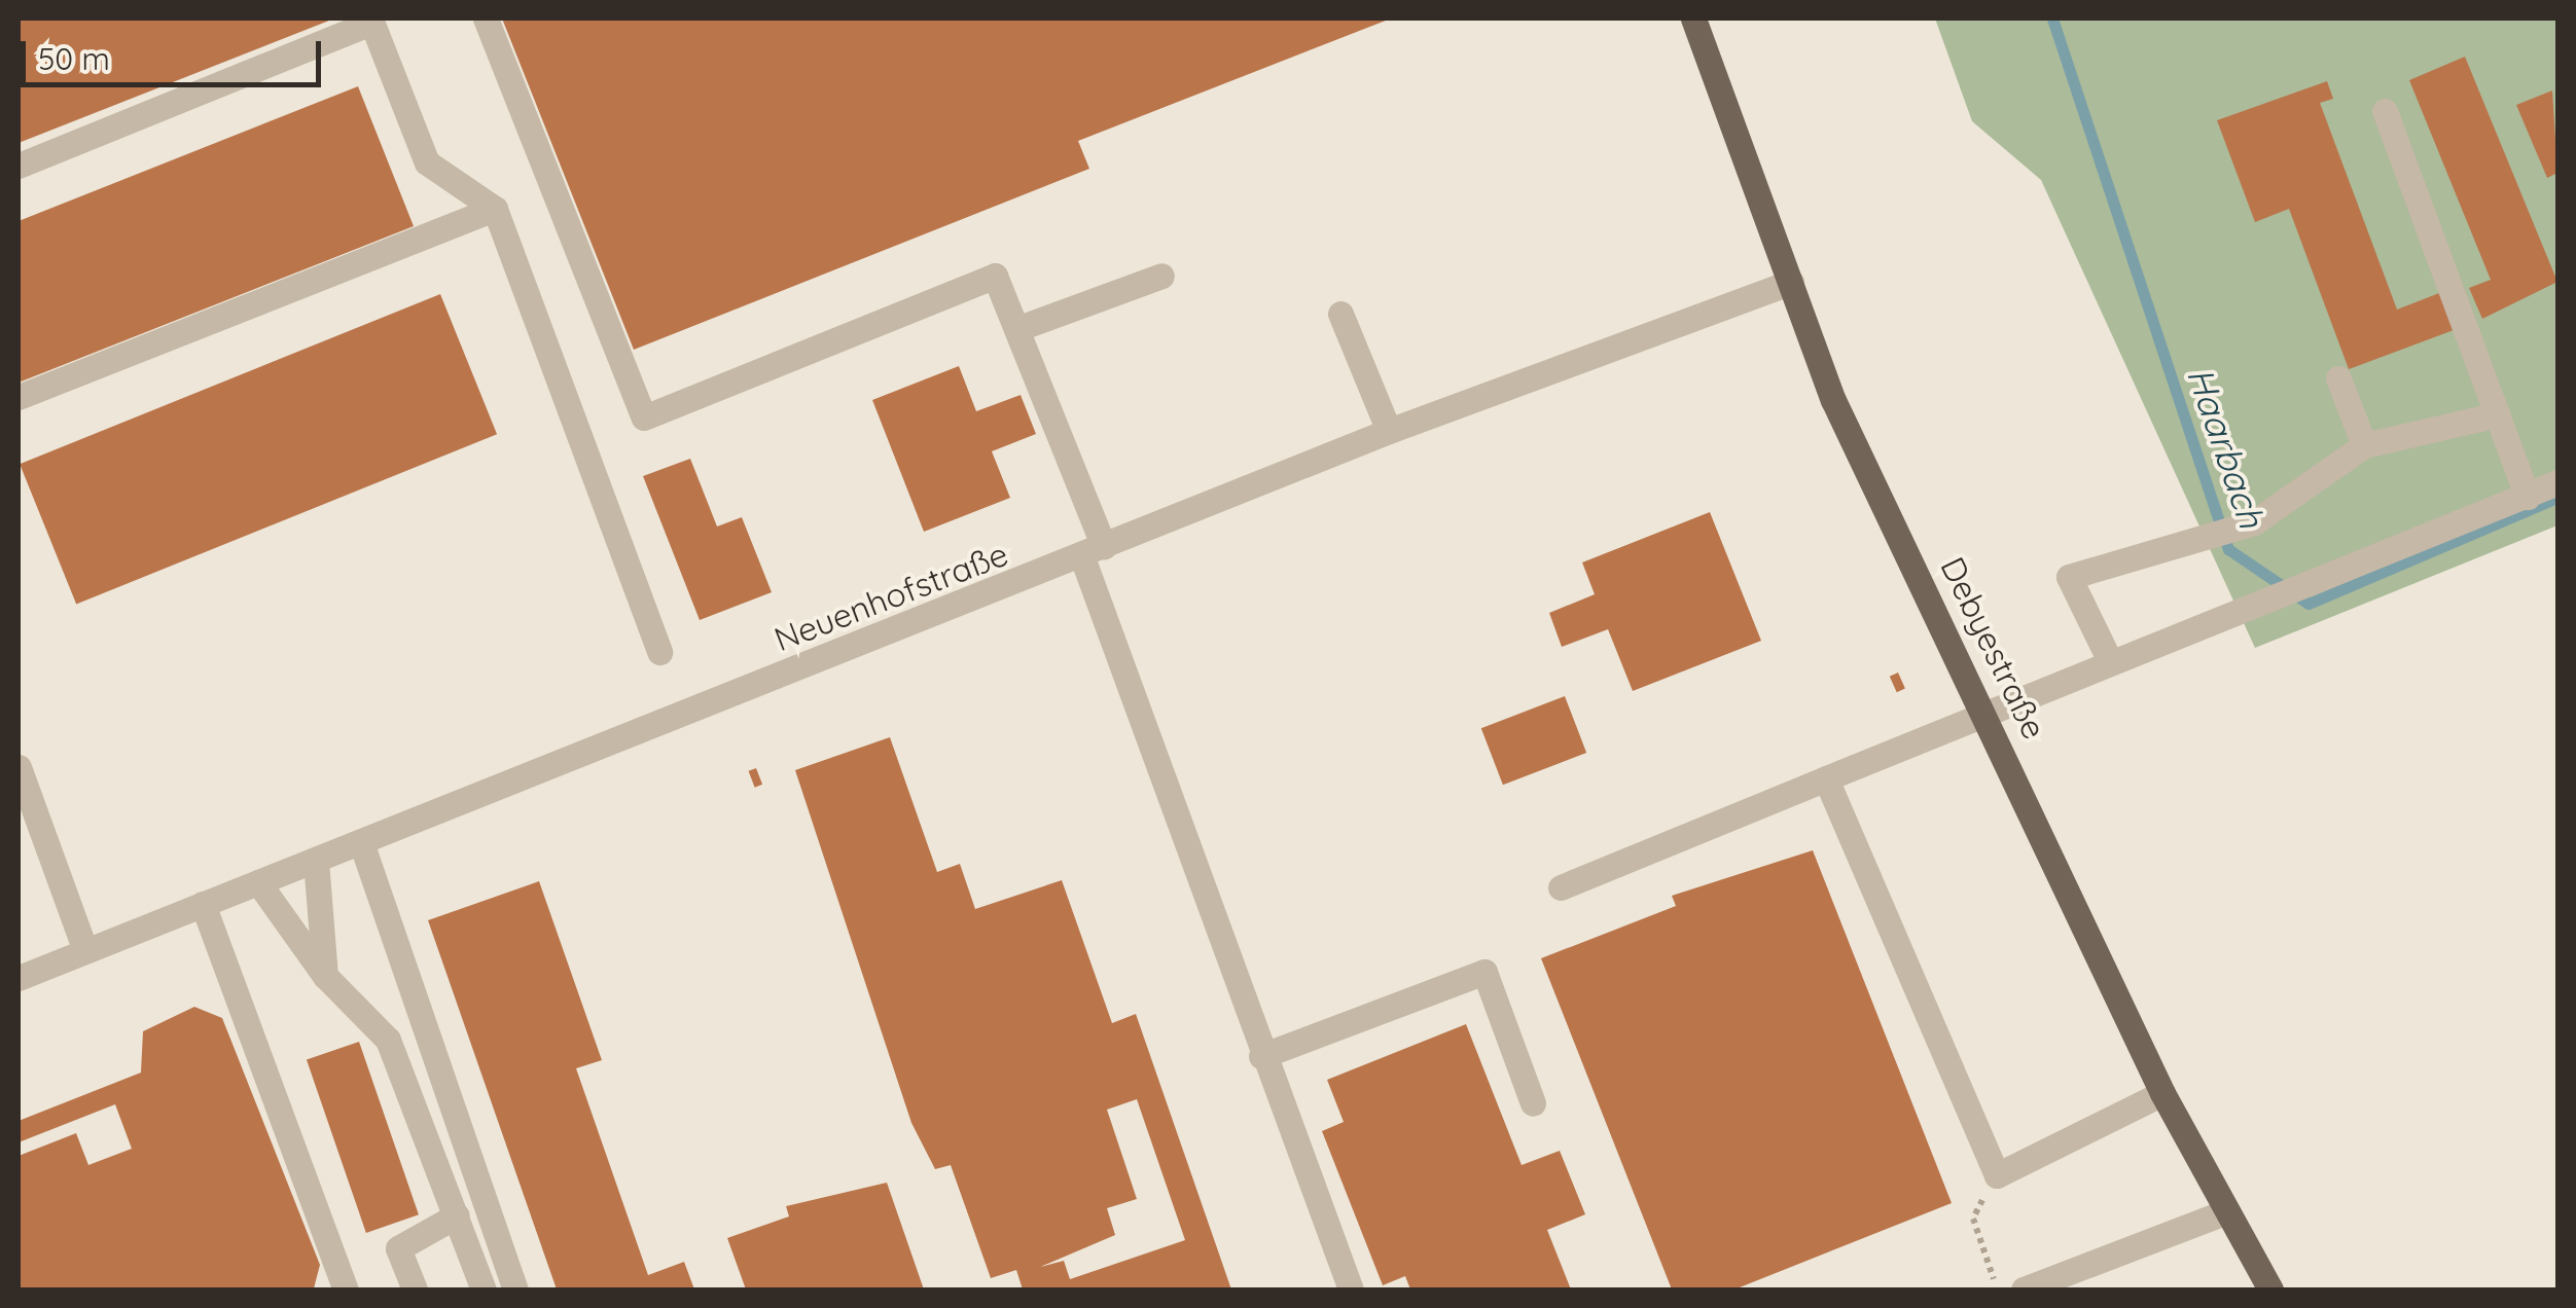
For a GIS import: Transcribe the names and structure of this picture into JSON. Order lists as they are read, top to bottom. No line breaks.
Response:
{"streets":{"main road":["Debyestraße"],"street":["Neuenhofstraße"]},"crossings":[["Neuenhofstraße","Debyestraße"]],"water":["Haarbach"],"scale_bar":"50 m"}
